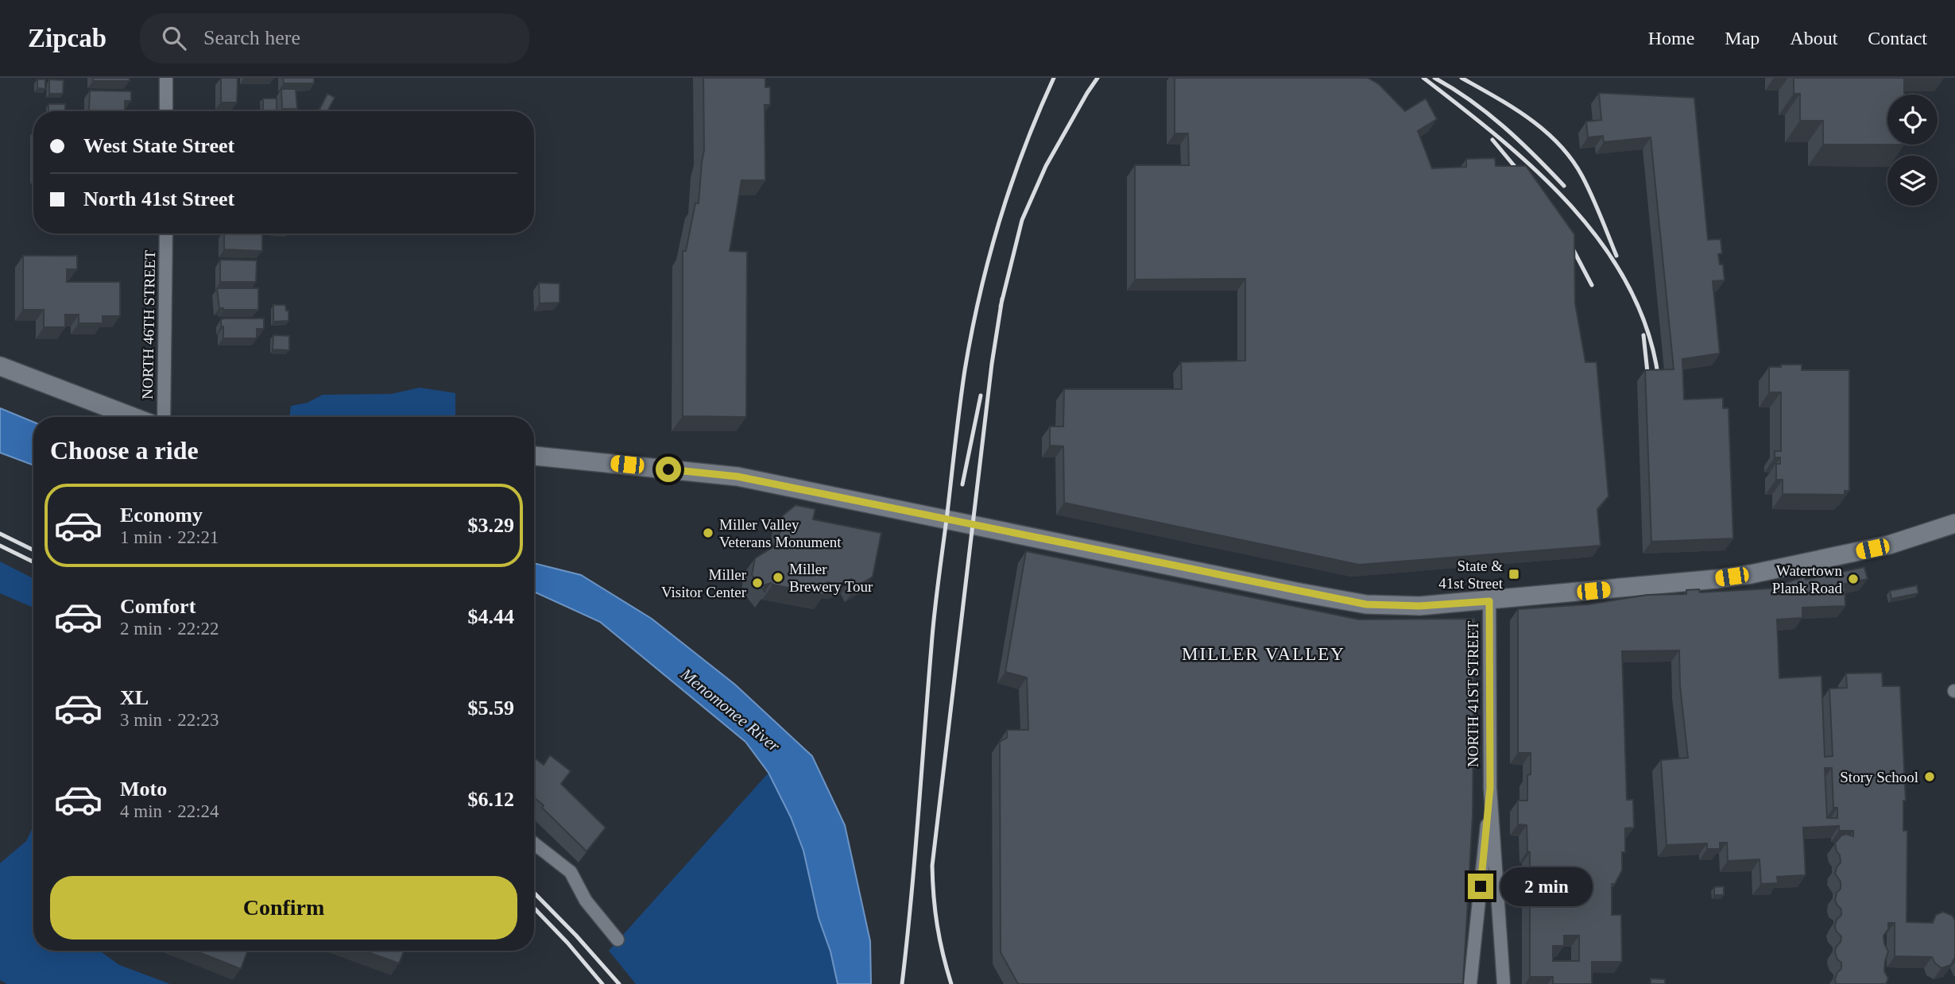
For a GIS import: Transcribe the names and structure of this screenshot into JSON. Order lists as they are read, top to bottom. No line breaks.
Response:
{"streets":{"street":["NORTH 46TH STREET","NORTH 41ST STREET"]},"districts":["MILLER VALLEY"],"water":["Menomonee River"],"places":{"other":["Miller Valley Veterans Monument","Miller Brewery Tour","Watertown Plank Road","Miller Visitor Center","Story School"],"transit":["State & 41st Street"]},"page":{"header":"Zipcab","search":"Search here","nav":["Home","Map","About","Contact"],"banner":["West State Street","North 41st Street"],"heading":"Choose a ride","list":[{"name":"Economy","note":"1 min · 22:21","value":"$3.29"},{"name":"Comfort","note":"2 min · 22:22","value":"$4.44"},{"name":"XL","note":"3 min · 22:23","value":"$5.59"},{"name":"Moto","note":"4 min · 22:24","value":"$6.12"}],"buttons":"Confirm","bubble":"2 min"}}
